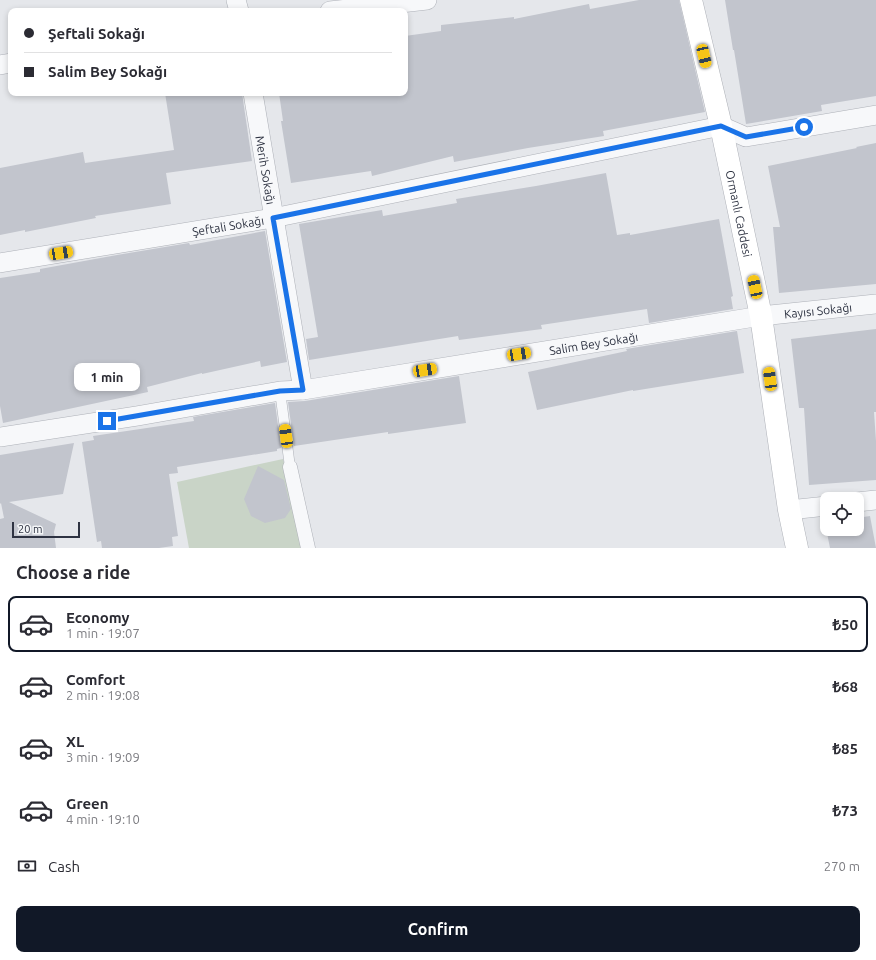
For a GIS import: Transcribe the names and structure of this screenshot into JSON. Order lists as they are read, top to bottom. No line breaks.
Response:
{"streets":{"main road":["Ormanlı Caddesi"],"street":["Merih Sokağı","Şeftali Sokağı","Kayısı Sokağı","Salim Bey Sokağı"]},"crossings":[["Merih Sokağı","Şeftali Sokağı"],["Merih Sokağı","Salim Bey Sokağı"],["Ormanlı Caddesi","Şeftali Sokağı"],["Ormanlı Caddesi","Kayısı Sokağı"],["Ormanlı Caddesi","Salim Bey Sokağı"],["Kayısı Sokağı","Salim Bey Sokağı"]],"scale_bar":"20 m","page":{"banner":["Şeftali Sokağı","Salim Bey Sokağı"],"bubble":"1 min","scale":"20 m","heading":"Choose a ride","list":[{"name":"Economy","note":"1 min · 19:07","value":"₺50"},{"name":"Comfort","note":"2 min · 19:08","value":"₺68"},{"name":"XL","note":"3 min · 19:09","value":"₺85"},{"name":"Green","note":"4 min · 19:10","value":"₺73"}],"pay":["Cash","270 m"],"buttons":"Confirm"}}
